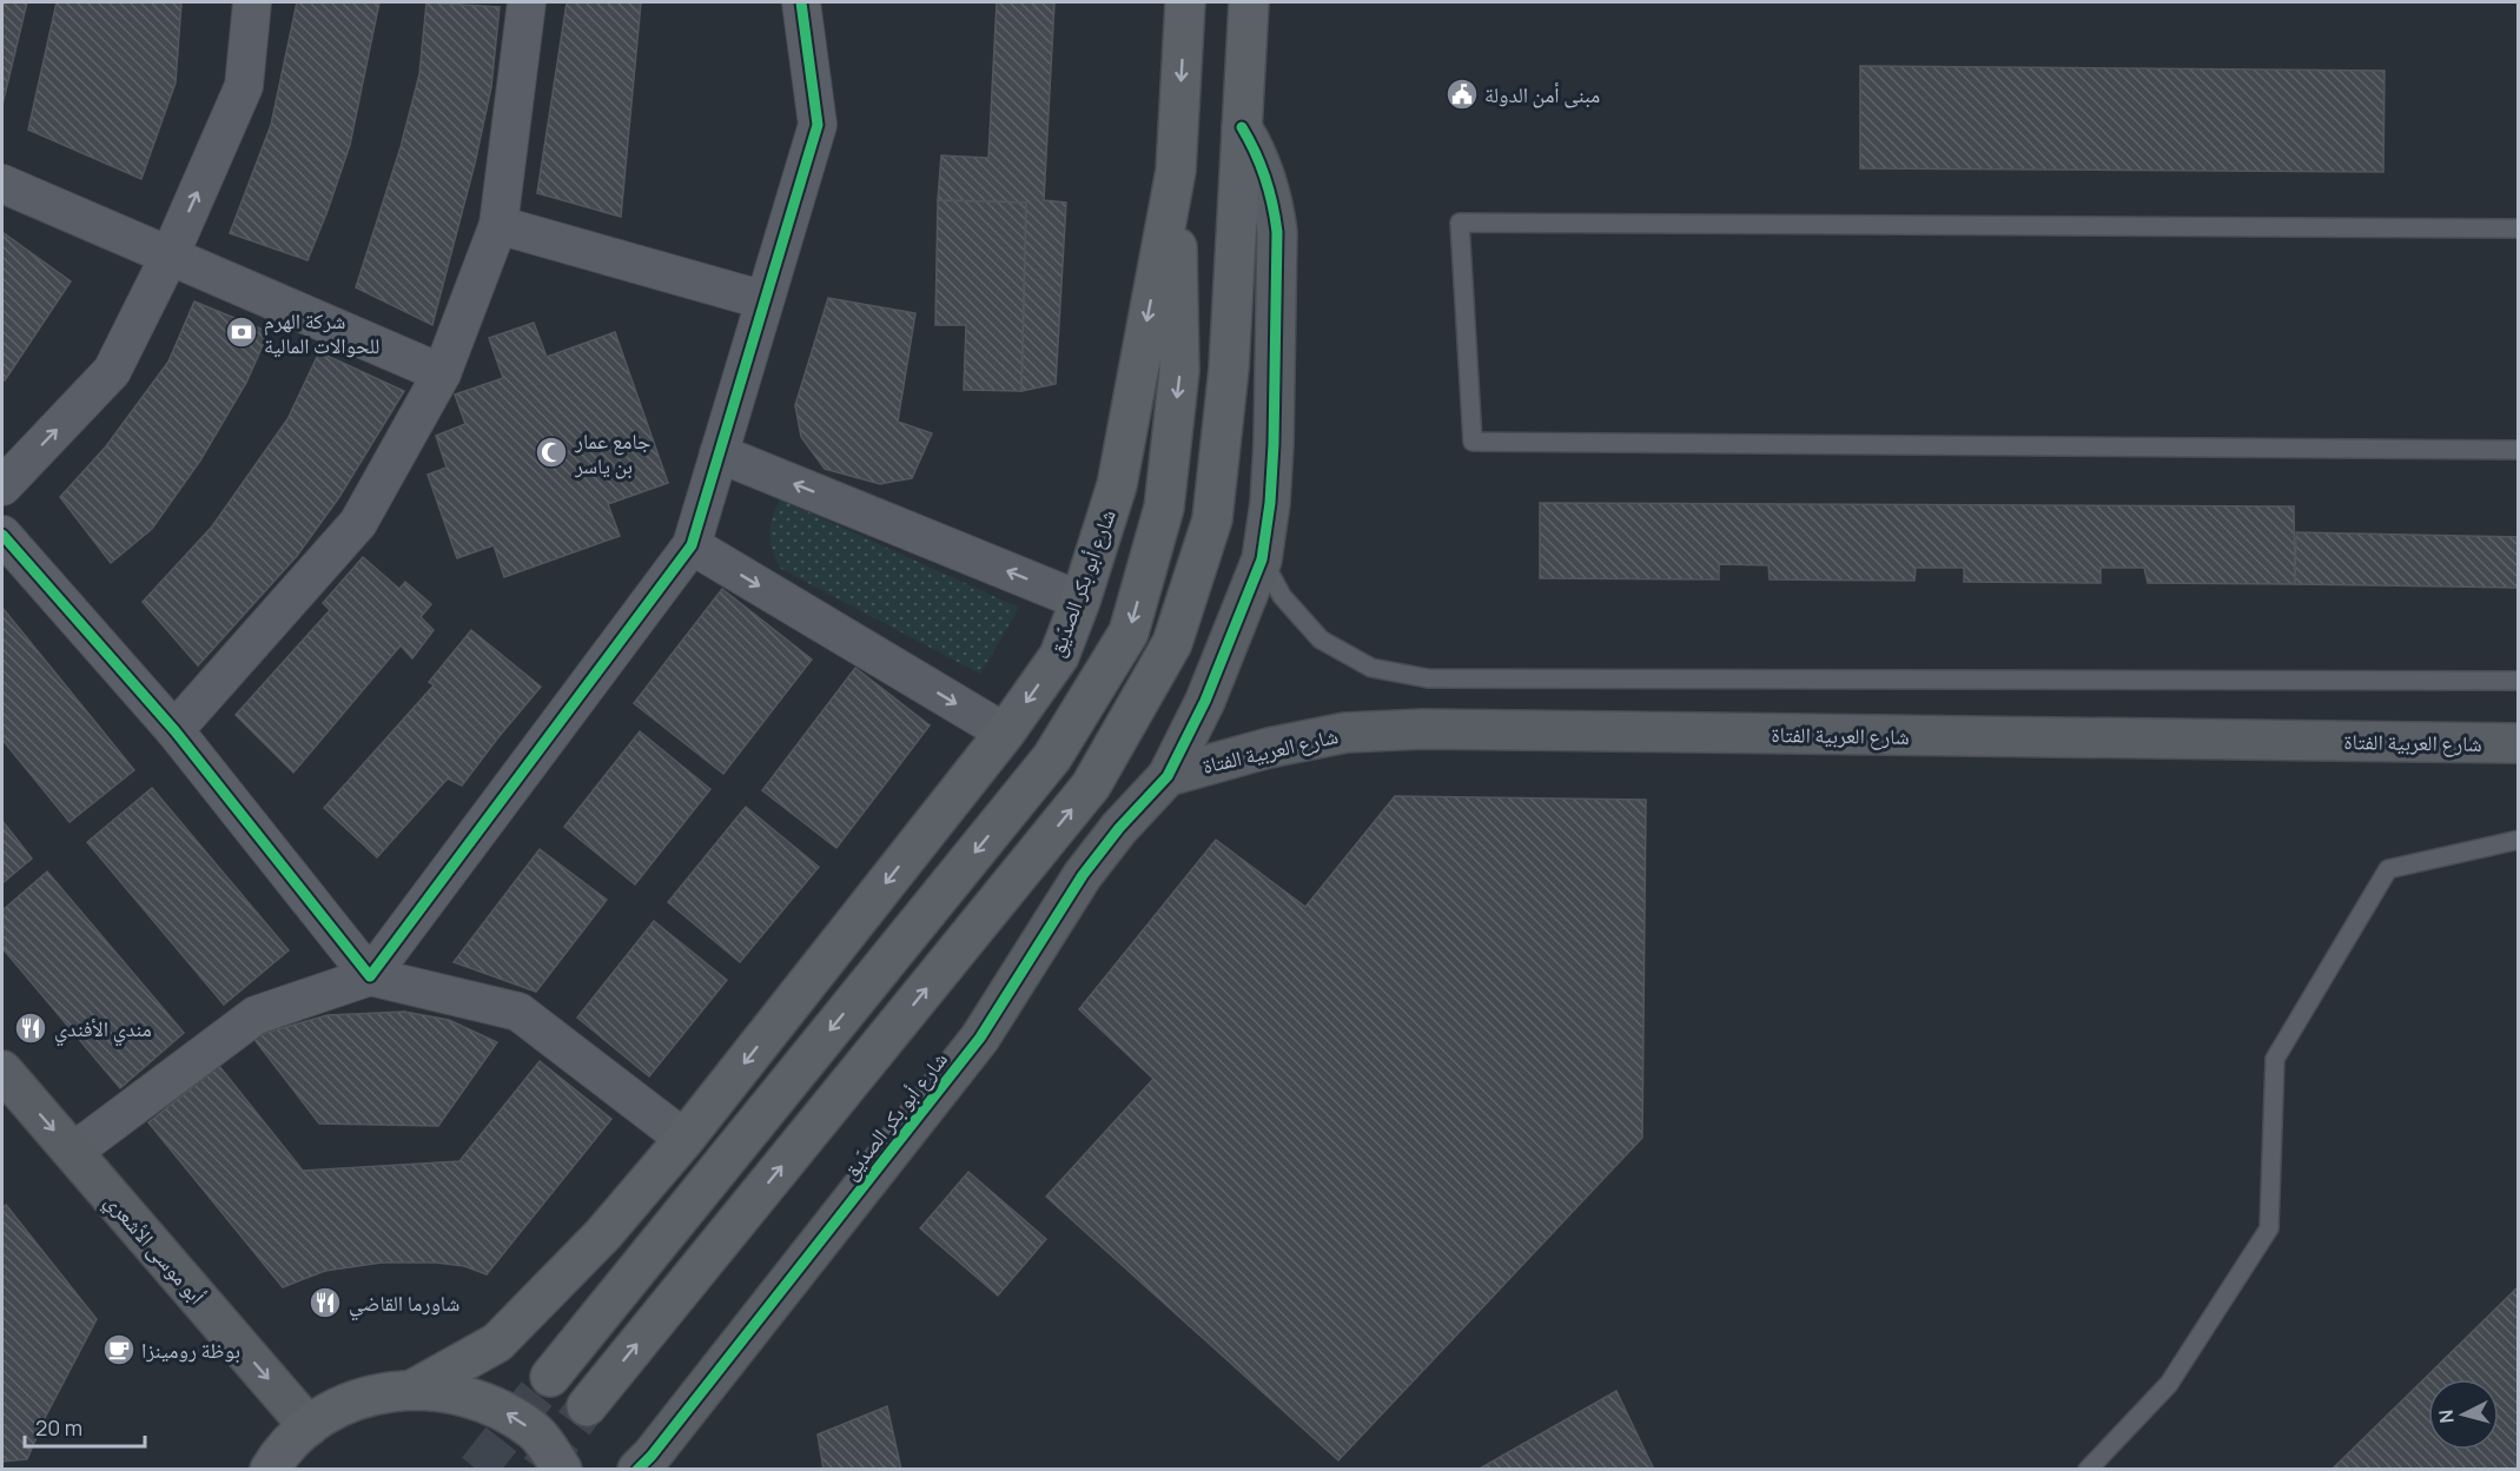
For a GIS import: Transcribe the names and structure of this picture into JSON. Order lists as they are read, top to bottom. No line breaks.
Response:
{"streets":{"main road":["شارع أبو بكر الصدّيق"],"street":["شارع العربية الفتاة","أبو موسى الأشعري"]},"crossings":[["شارع أبو بكر الصدّيق","شارع العربية الفتاة"]],"places":{"public building":["مبنى أمن الدولة"],"bank":["شركة الهرم للحوالات المالية"],"mosque":["جامع عمار بن ياسر"],"restaurant":["مندي الأفندي","شاورما القاضي"],"cafe":["بوظة رومينزا"]},"scale_bar":"20 m","north":"left"}
